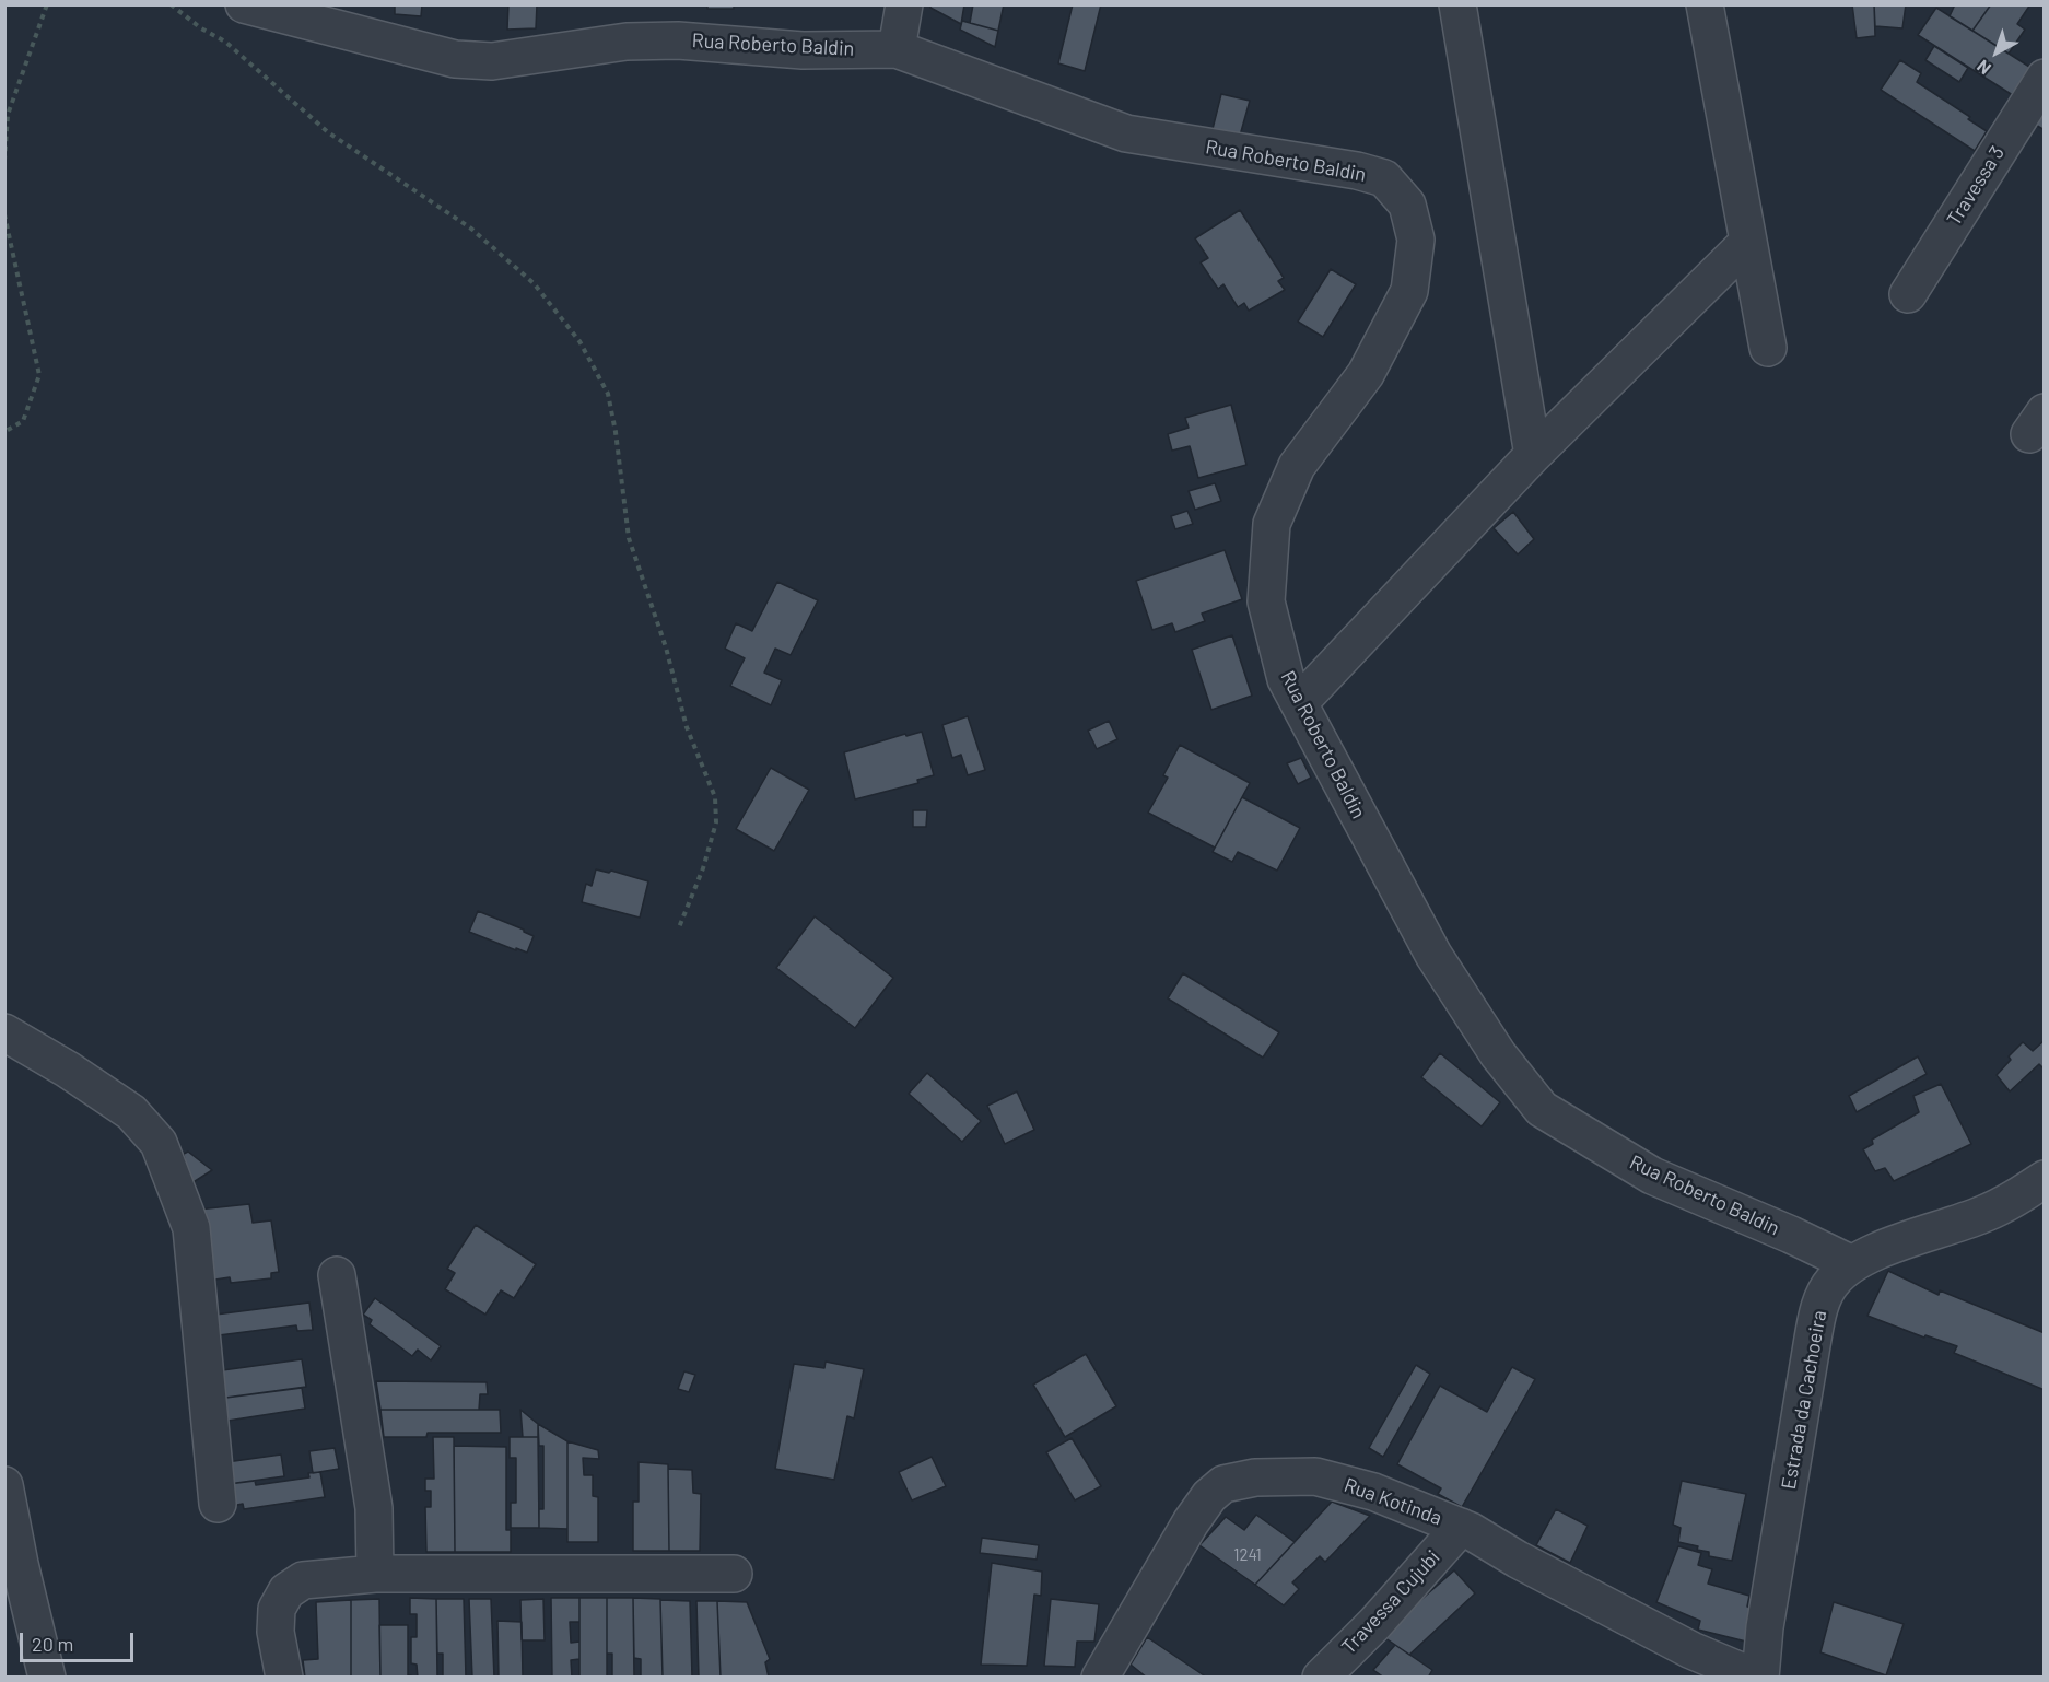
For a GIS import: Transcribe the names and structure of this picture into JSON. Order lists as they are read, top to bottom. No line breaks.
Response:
{"streets":{"street":["Rua Roberto Baldin","Travessa 3","Estrada da Cachoeira","Rua Kotinda","Travessa Cujubi"]},"crossings":[["Rua Roberto Baldin","Estrada da Cachoeira"],["Estrada da Cachoeira","Rua Kotinda"],["Rua Kotinda","Travessa Cujubi"]],"house_numbers":["1241"],"scale_bar":"20 m","north":"bottom left"}
